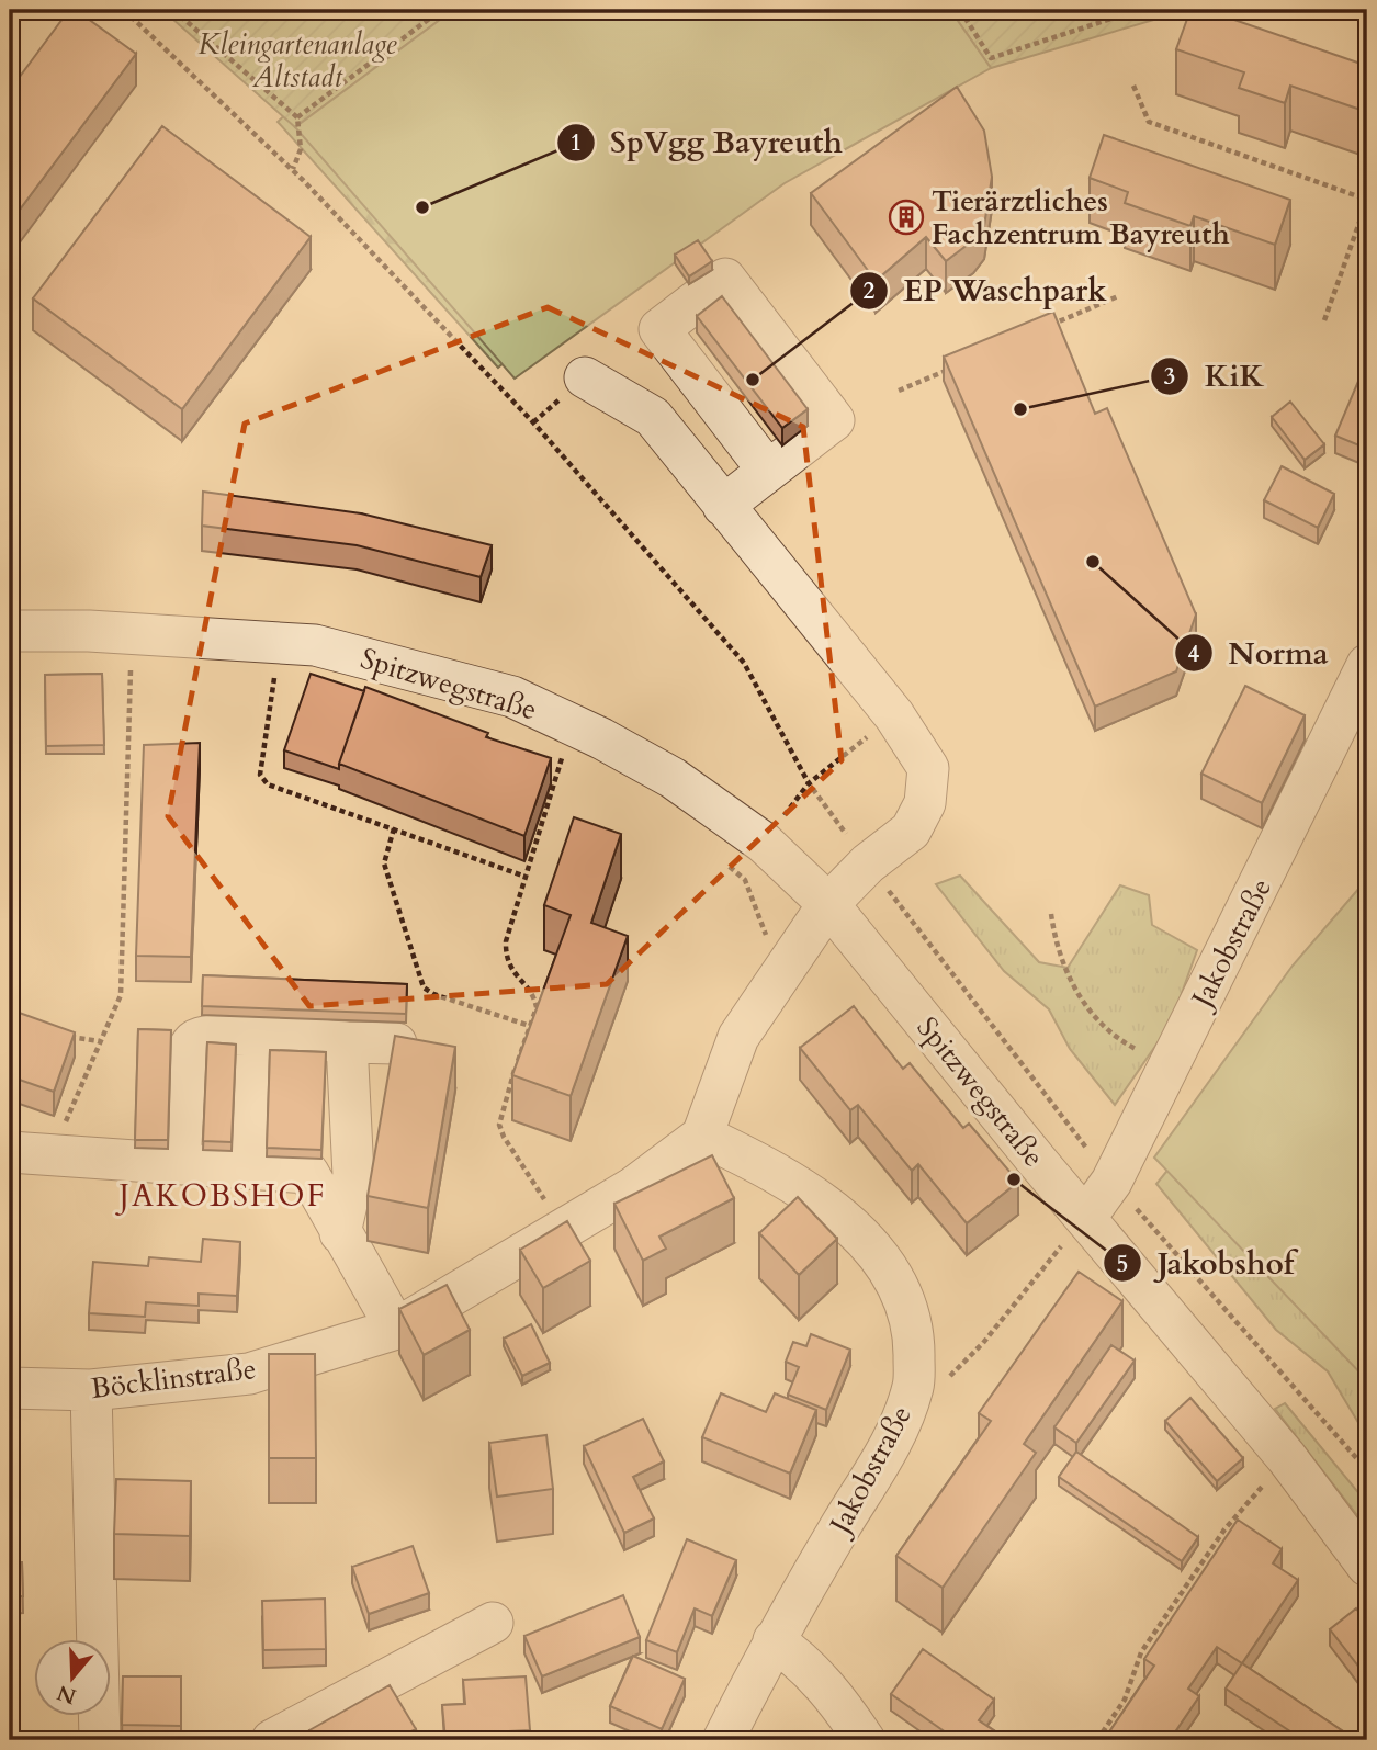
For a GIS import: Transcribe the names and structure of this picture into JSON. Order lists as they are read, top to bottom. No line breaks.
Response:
{"streets":{"street":["Spitzwegstraße","Jakobstraße","Böcklinstraße"]},"crossings":[["Spitzwegstraße","Jakobstraße"],["Jakobstraße","Böcklinstraße"]],"districts":["JAKOBSHOF"],"parks":["Kleingartenanlage Altstadt"],"places":{"other":["SpVgg Bayreuth","EP Waschpark","KiK","Norma","Jakobshof"],"building":["Tierärztliches Fachzentrum Bayreuth"]},"north":"bottom"}
